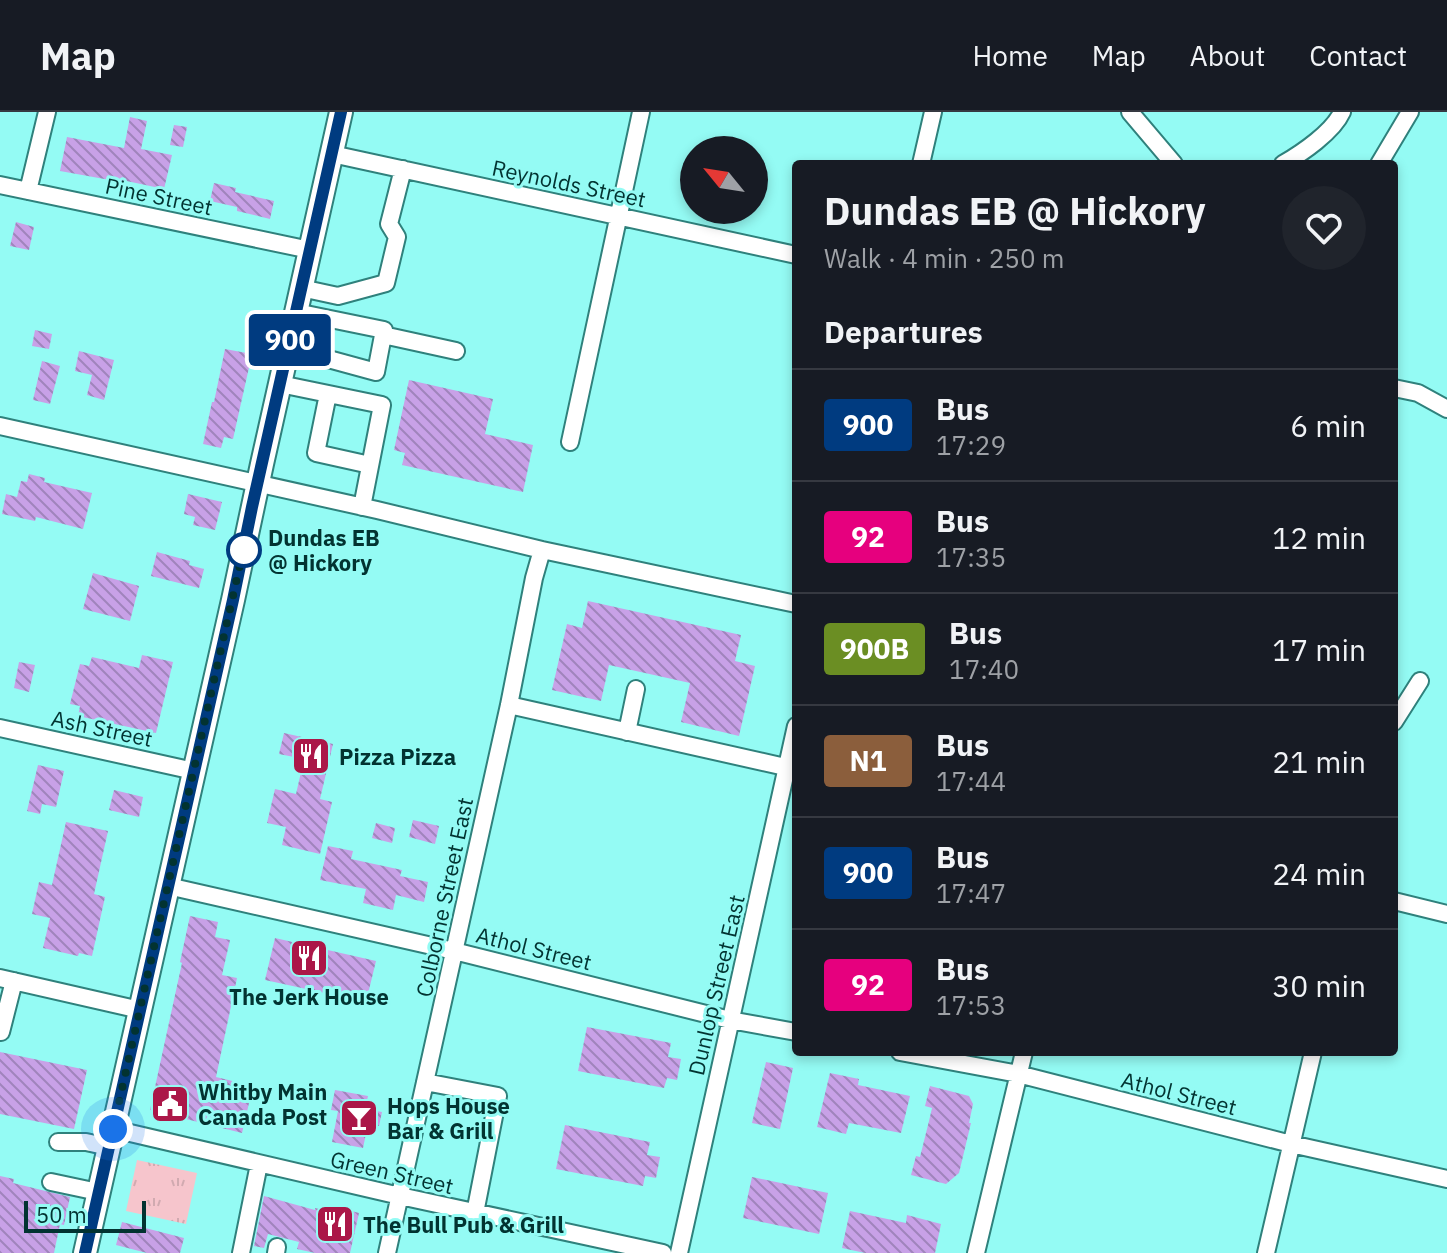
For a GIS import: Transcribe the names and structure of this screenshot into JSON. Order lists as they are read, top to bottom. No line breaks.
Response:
{"streets":{"street":["Reynolds Street","Pine Street","Ash Street","Colborne Street East","Athol Street","Dunlop Street East","Green Street"]},"crossings":[["Colborne Street East","Athol Street"],["Colborne Street East","Green Street"],["Athol Street","Dunlop Street East"]],"places":{"other":["Dundas EB @ Hickory"],"restaurant":["Pizza Pizza","The Jerk House","The Bull Pub & Grill"],"public building":["Whitby Main Canada Post"],"bar":["Hops House Bar & Grill"]},"lines":["bus line 900"],"scale_bar":"50 m","north":"top left","page":{"header":"Map","nav":["Home","Map","About","Contact"],"on_map":"900","heading":[["Dundas EB @ Hickory","Walk · 4 min · 250 m"],"Departures"],"list":[{"mark":"900","name":"Bus","note":"17:29","value":"6 min"},{"mark":"92","name":"Bus","note":"17:35","value":"12 min"},{"mark":"900B","name":"Bus","note":"17:40","value":"17 min"},{"mark":"N1","name":"Bus","note":"17:44","value":"21 min"},{"mark":"900","name":"Bus","note":"17:47","value":"24 min"},{"mark":"92","name":"Bus","note":"17:53","value":"30 min"}],"scale":"50 m"}}
